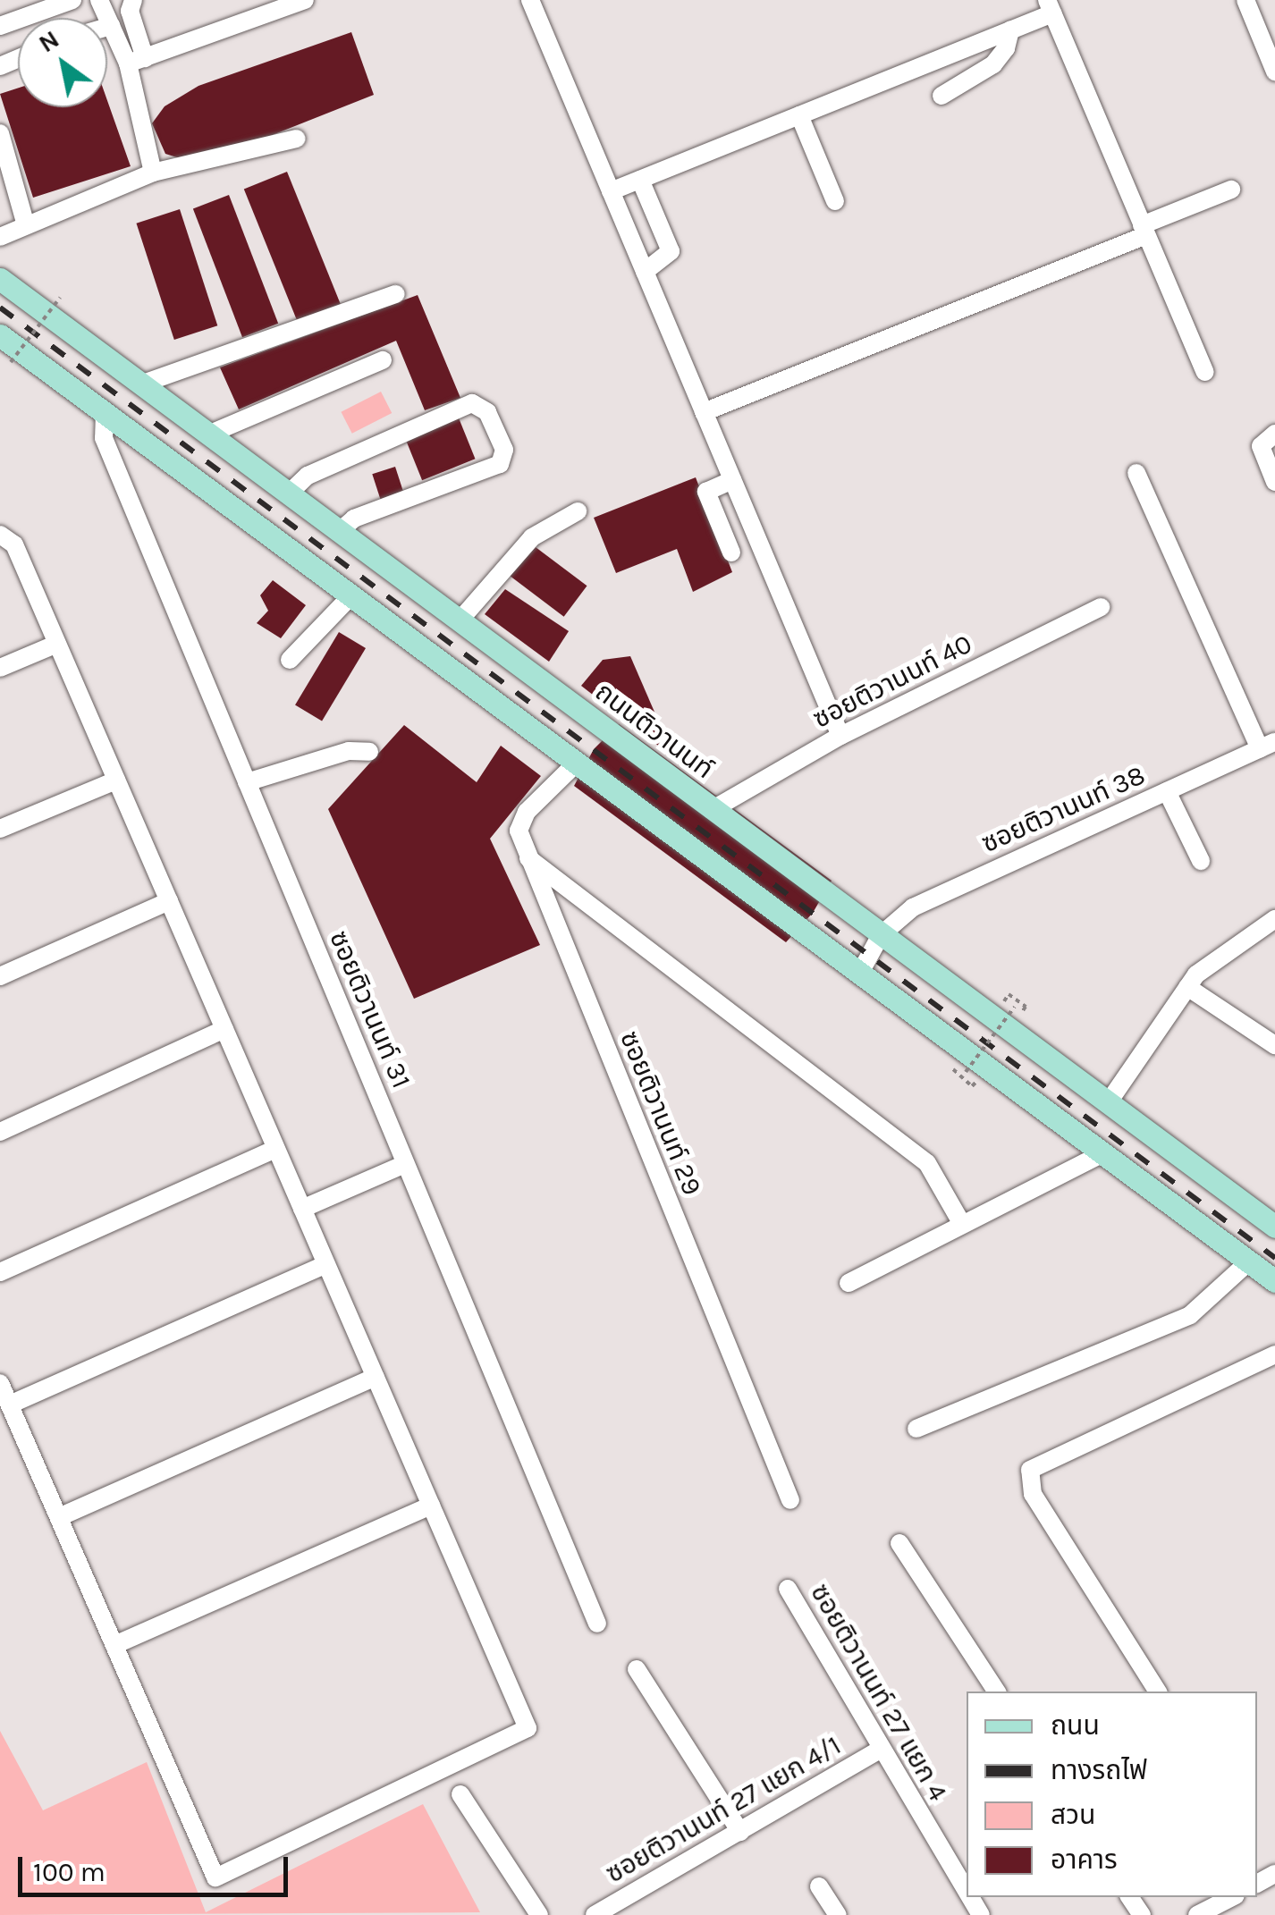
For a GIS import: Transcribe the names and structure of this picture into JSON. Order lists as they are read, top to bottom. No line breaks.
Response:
{"streets":{"main road":["ถนนติวานนท์"],"street":["ซอยติวานนท์ 40","ซอยติวานนท์ 38","ซอยติวานนท์ 31","ซอยติวานนท์ 29","ซอยติวานนท์ 27 แยก 4","ซอยติวานนท์ 27 แยก 4/1"]},"crossings":[["ซอยติวานนท์ 40","ถนนติวานนท์"],["ถนนติวานนท์","ซอยติวานนท์ 38"],["ซอยติวานนท์ 27 แยก 4","ซอยติวานนท์ 27 แยก 4/1"]],"legend":["ถนน","ทางรถไฟ","สวน","อาคาร"],"scale_bar":"100 m","north":"top left"}
